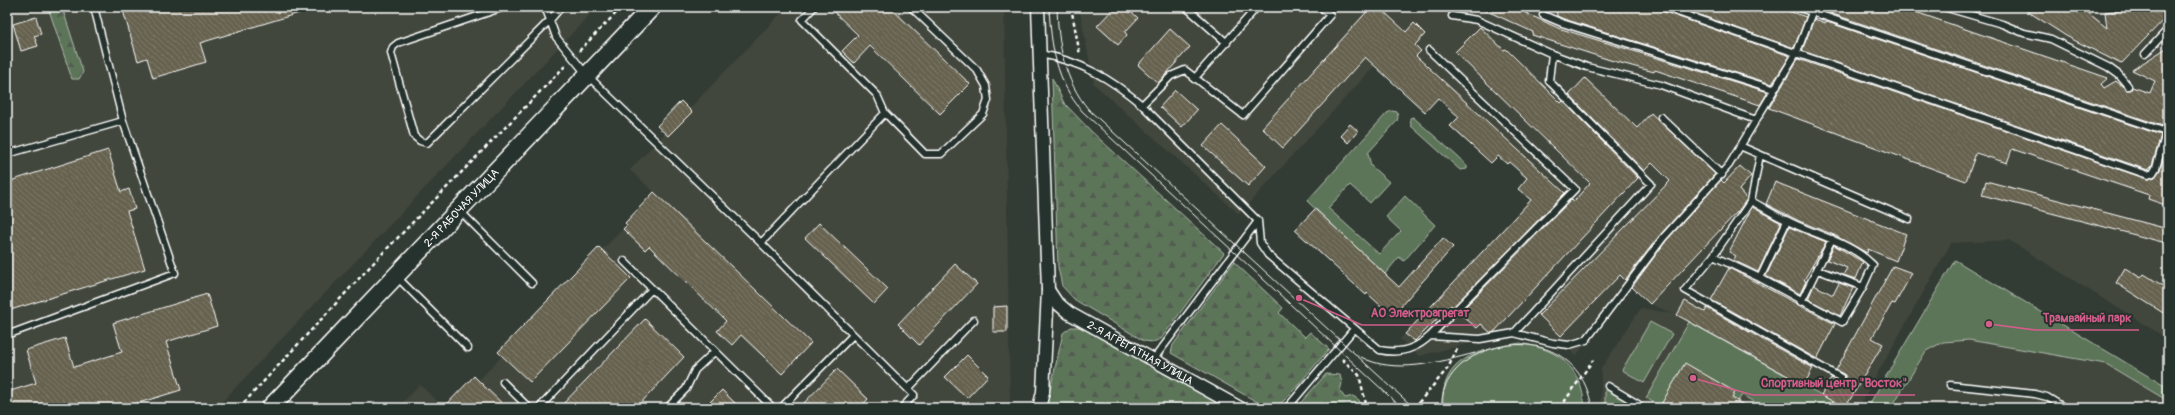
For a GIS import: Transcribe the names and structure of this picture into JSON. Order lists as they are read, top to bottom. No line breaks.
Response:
{"streets":{"main road":["2-Я РАБОЧАЯ УЛИЦА"],"street":["2-Я АГРЕГАТНАЯ УЛИЦА"]},"places":["АО Электроагрегат","Трамвайный парк","Спортивный центр \"Восток\""]}
